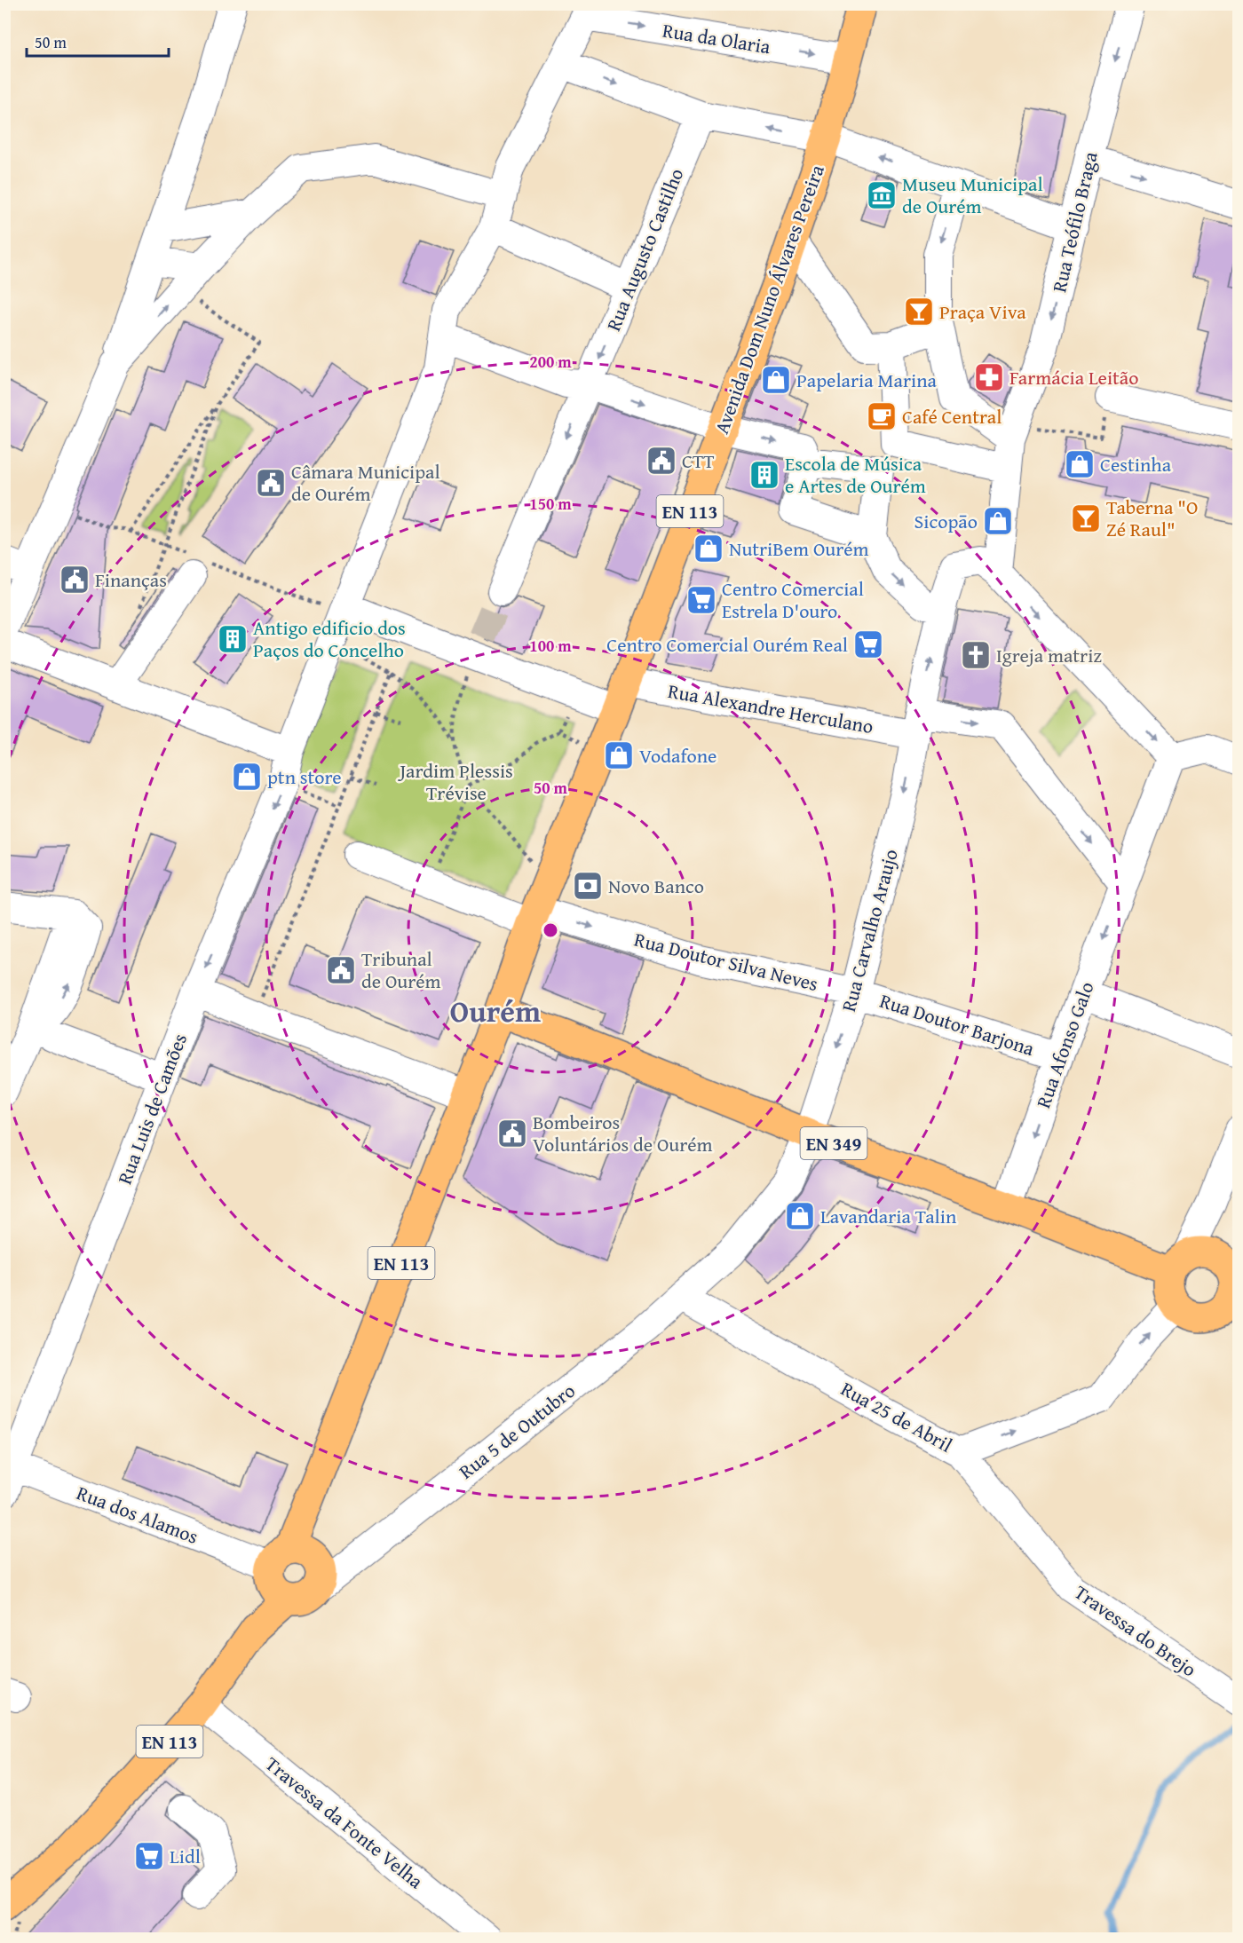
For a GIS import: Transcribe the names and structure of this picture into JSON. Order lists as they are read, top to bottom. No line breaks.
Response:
{"streets":{"main road":["Avenida Dom Nuno Álvares Pereira","EN 113","EN 349"],"street":["Rua da Olaria","Rua Teófilo Braga","Rua Augusto Castilho","Rua Alexandre Herculano","Rua Carvalho Araujo","Rua Doutor Silva Neves","Rua Doutor Barjona","Rua Afonso Galo","Rua Luis de Camões","Rua 25 de Abril","Rua 5 de Outubro","Rua dos Alamos","Travessa do Brejo","Travessa da Fonte Velha"]},"crossings":[["Rua da Olaria","Avenida Dom Nuno Álvares Pereira"],["Rua da Olaria","Rua Luis de Camões"],["Rua Teófilo Braga","Rua Carvalho Araujo"],["Avenida Dom Nuno Álvares Pereira","EN 113"],["Avenida Dom Nuno Álvares Pereira","Rua Alexandre Herculano"],["Avenida Dom Nuno Álvares Pereira","Rua Doutor Silva Neves"],["Avenida Dom Nuno Álvares Pereira","EN 349"],["Avenida Dom Nuno Álvares Pereira","Rua 5 de Outubro"],["Avenida Dom Nuno Álvares Pereira","Rua dos Alamos"],["EN 113","Rua 5 de Outubro"],["EN 113","Rua dos Alamos"],["EN 113","Travessa da Fonte Velha"],["Rua Alexandre Herculano","Rua Carvalho Araujo"],["Rua Alexandre Herculano","Rua Afonso Galo"],["Rua Carvalho Araujo","Rua Doutor Silva Neves"],["Rua Carvalho Araujo","Rua Doutor Barjona"],["Rua Carvalho Araujo","EN 349"],["Rua Carvalho Araujo","Rua 25 de Abril"],["Rua Carvalho Araujo","Rua 5 de Outubro"],["Rua Doutor Silva Neves","Rua Doutor Barjona"],["Rua Doutor Barjona","Rua Afonso Galo"],["Rua Afonso Galo","EN 349"],["Rua Luis de Camões","Rua dos Alamos"],["EN 349","Rua 25 de Abril"],["Rua 25 de Abril","Rua 5 de Outubro"],["Rua 25 de Abril","Travessa do Brejo"],["Rua 5 de Outubro","Rua dos Alamos"]],"one_way":["Rua Augusto Castilho","Rua Doutor Silva Neves","Rua 25 de Abril"],"districts":["Ourém"],"parks":["Jardim Plessis Trévise"],"places":{"museum":["Museu Municipal de Ourém"],"bar":["Praça Viva","Taberna \"O Zé Raul\""],"pharmacy":["Farmácia Leitão"],"shop":["Papelaria Marina","Cestinha","Sicopāo","NutriBem Ourém","Vodafone","ptn store","Lavandaria Talin"],"cafe":["Café Central"],"public building":["CTT","Câmara Municipal de Ourém","Finanças","Tribunal de Ourém","Bombeiros Voluntários de Ourém"],"building":["Escola de Música e Artes de Ourém","Antigo edificio dos Paços do Concelho"],"supermarket":["Centro Comercial Estrela D'ouro","Centro Comercial Ourém Real","Lidl"],"church":["Igreja matriz"],"bank":["Novo Banco"]},"scale_bar":"50 m","rings":["200 m","150 m","100 m","50 m"]}
